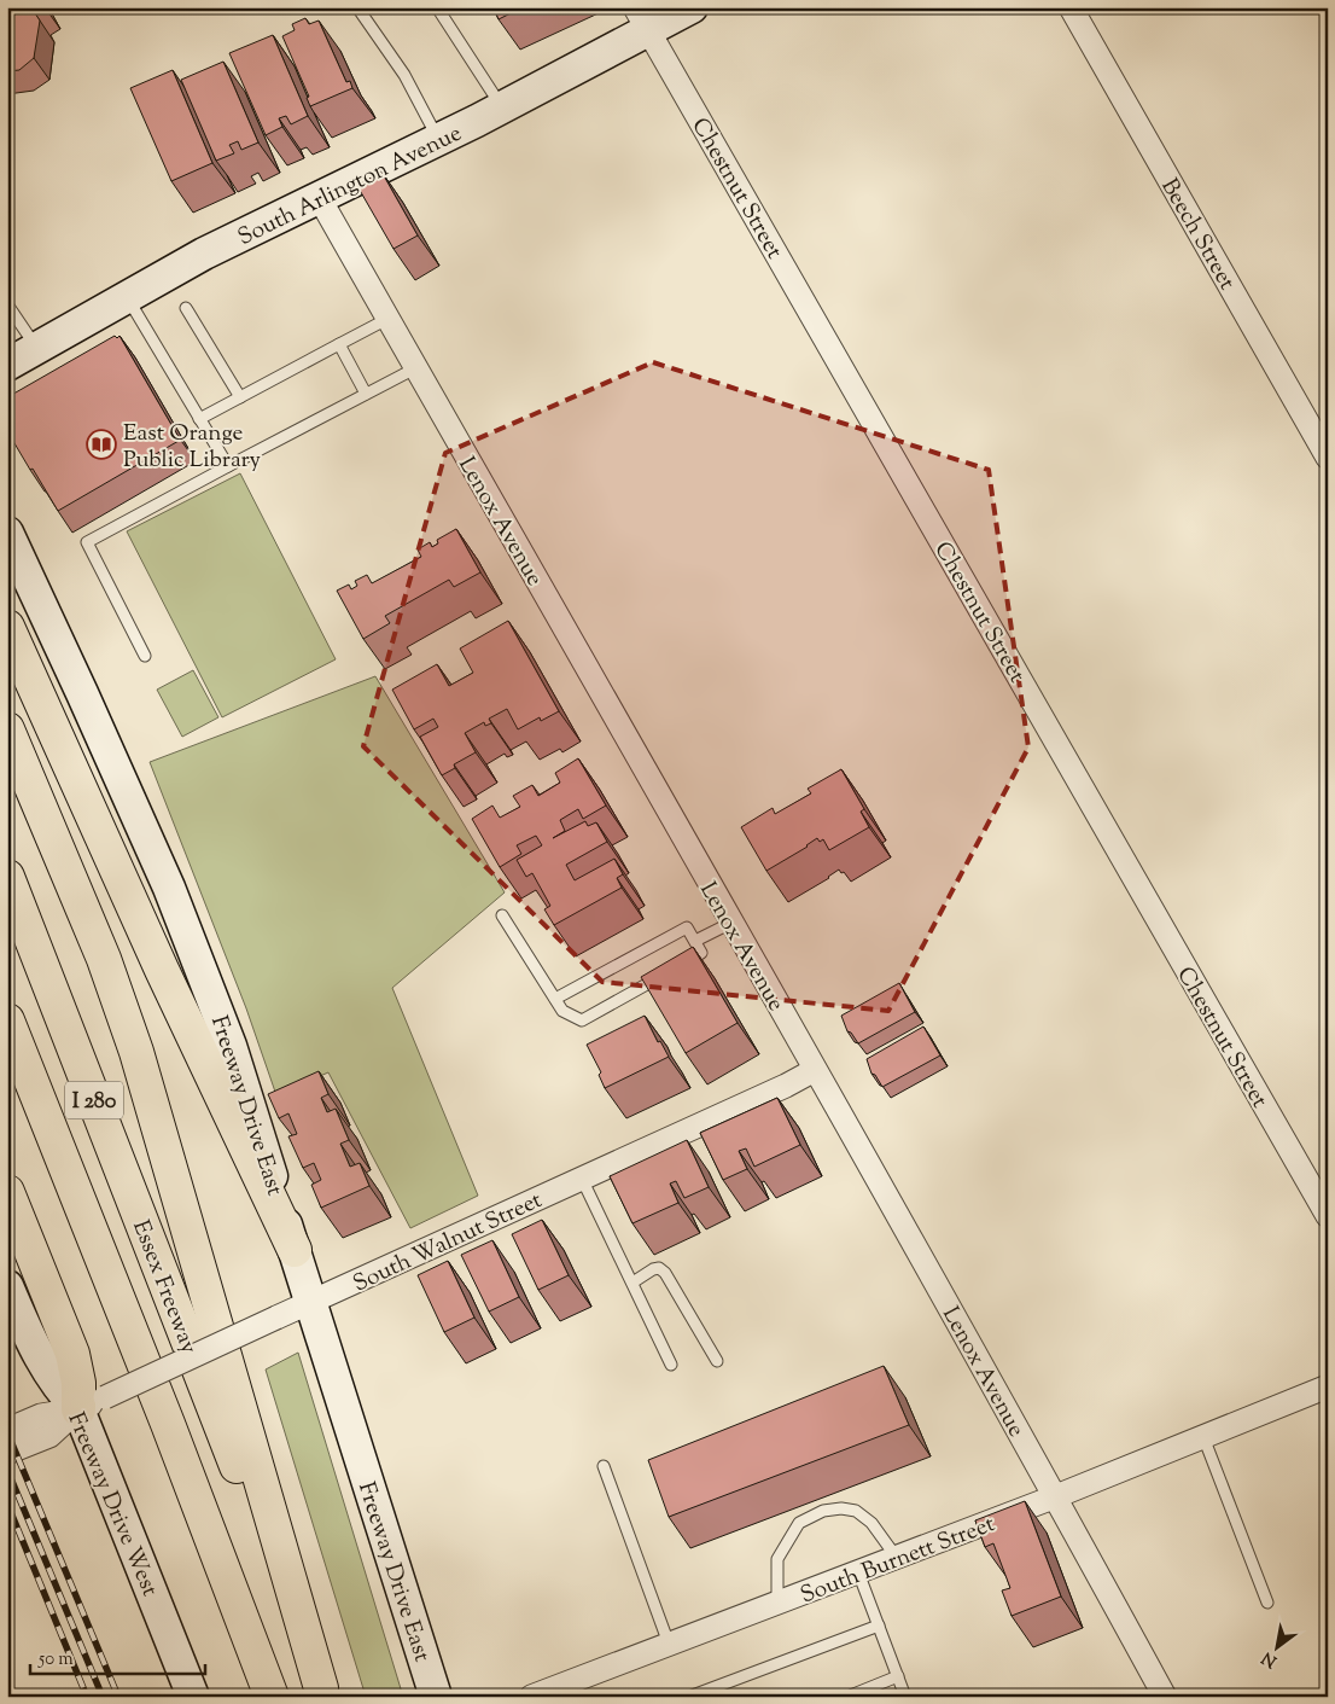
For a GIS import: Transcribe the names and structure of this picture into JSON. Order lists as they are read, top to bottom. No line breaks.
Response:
{"streets":{"highway":["I 280","Essex Freeway"],"main road":["South Arlington Avenue","Freeway Drive East","Freeway Drive West"],"street":["Chestnut Street","Beech Street","Lenox Avenue","South Walnut Street","South Burnett Street"]},"crossings":[["South Arlington Avenue","Chestnut Street"],["South Arlington Avenue","Lenox Avenue"],["Lenox Avenue","South Walnut Street"],["Lenox Avenue","South Burnett Street"],["Freeway Drive East","South Walnut Street"],["South Walnut Street","Freeway Drive West"]],"places":{"library":["East Orange Public Library"]},"scale_bar":"50 m","north":"bottom left"}
